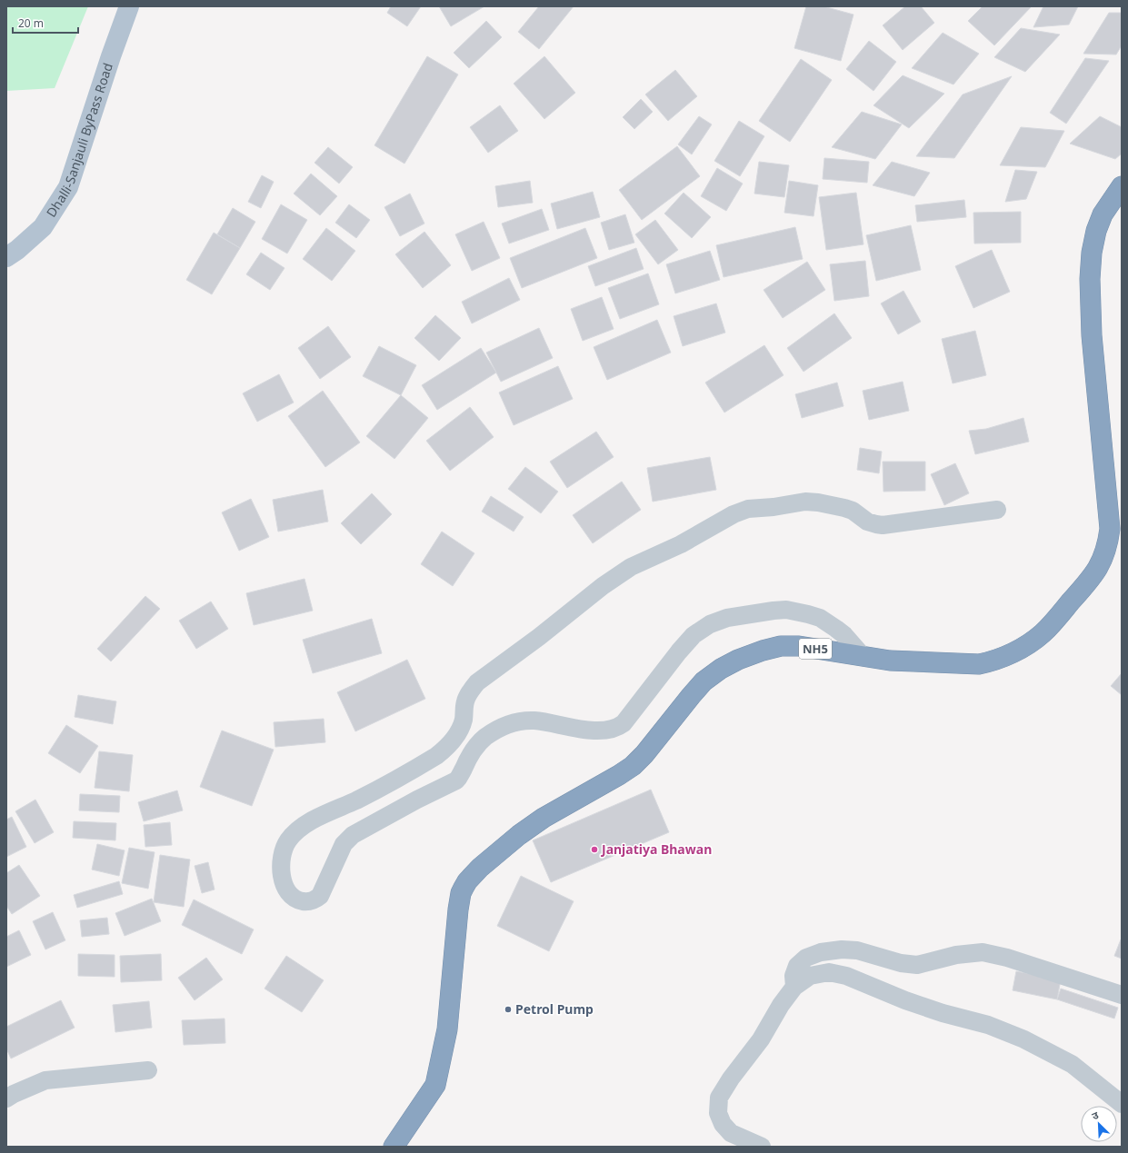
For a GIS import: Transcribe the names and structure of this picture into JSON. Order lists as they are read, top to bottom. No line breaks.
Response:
{"streets":{"highway":["NH5"],"main road":["Dhalli-Sanjauli ByPass Road"]},"places":["Janjatiya Bhawan","Petrol Pump"],"scale_bar":"20 m","north":"top left"}
